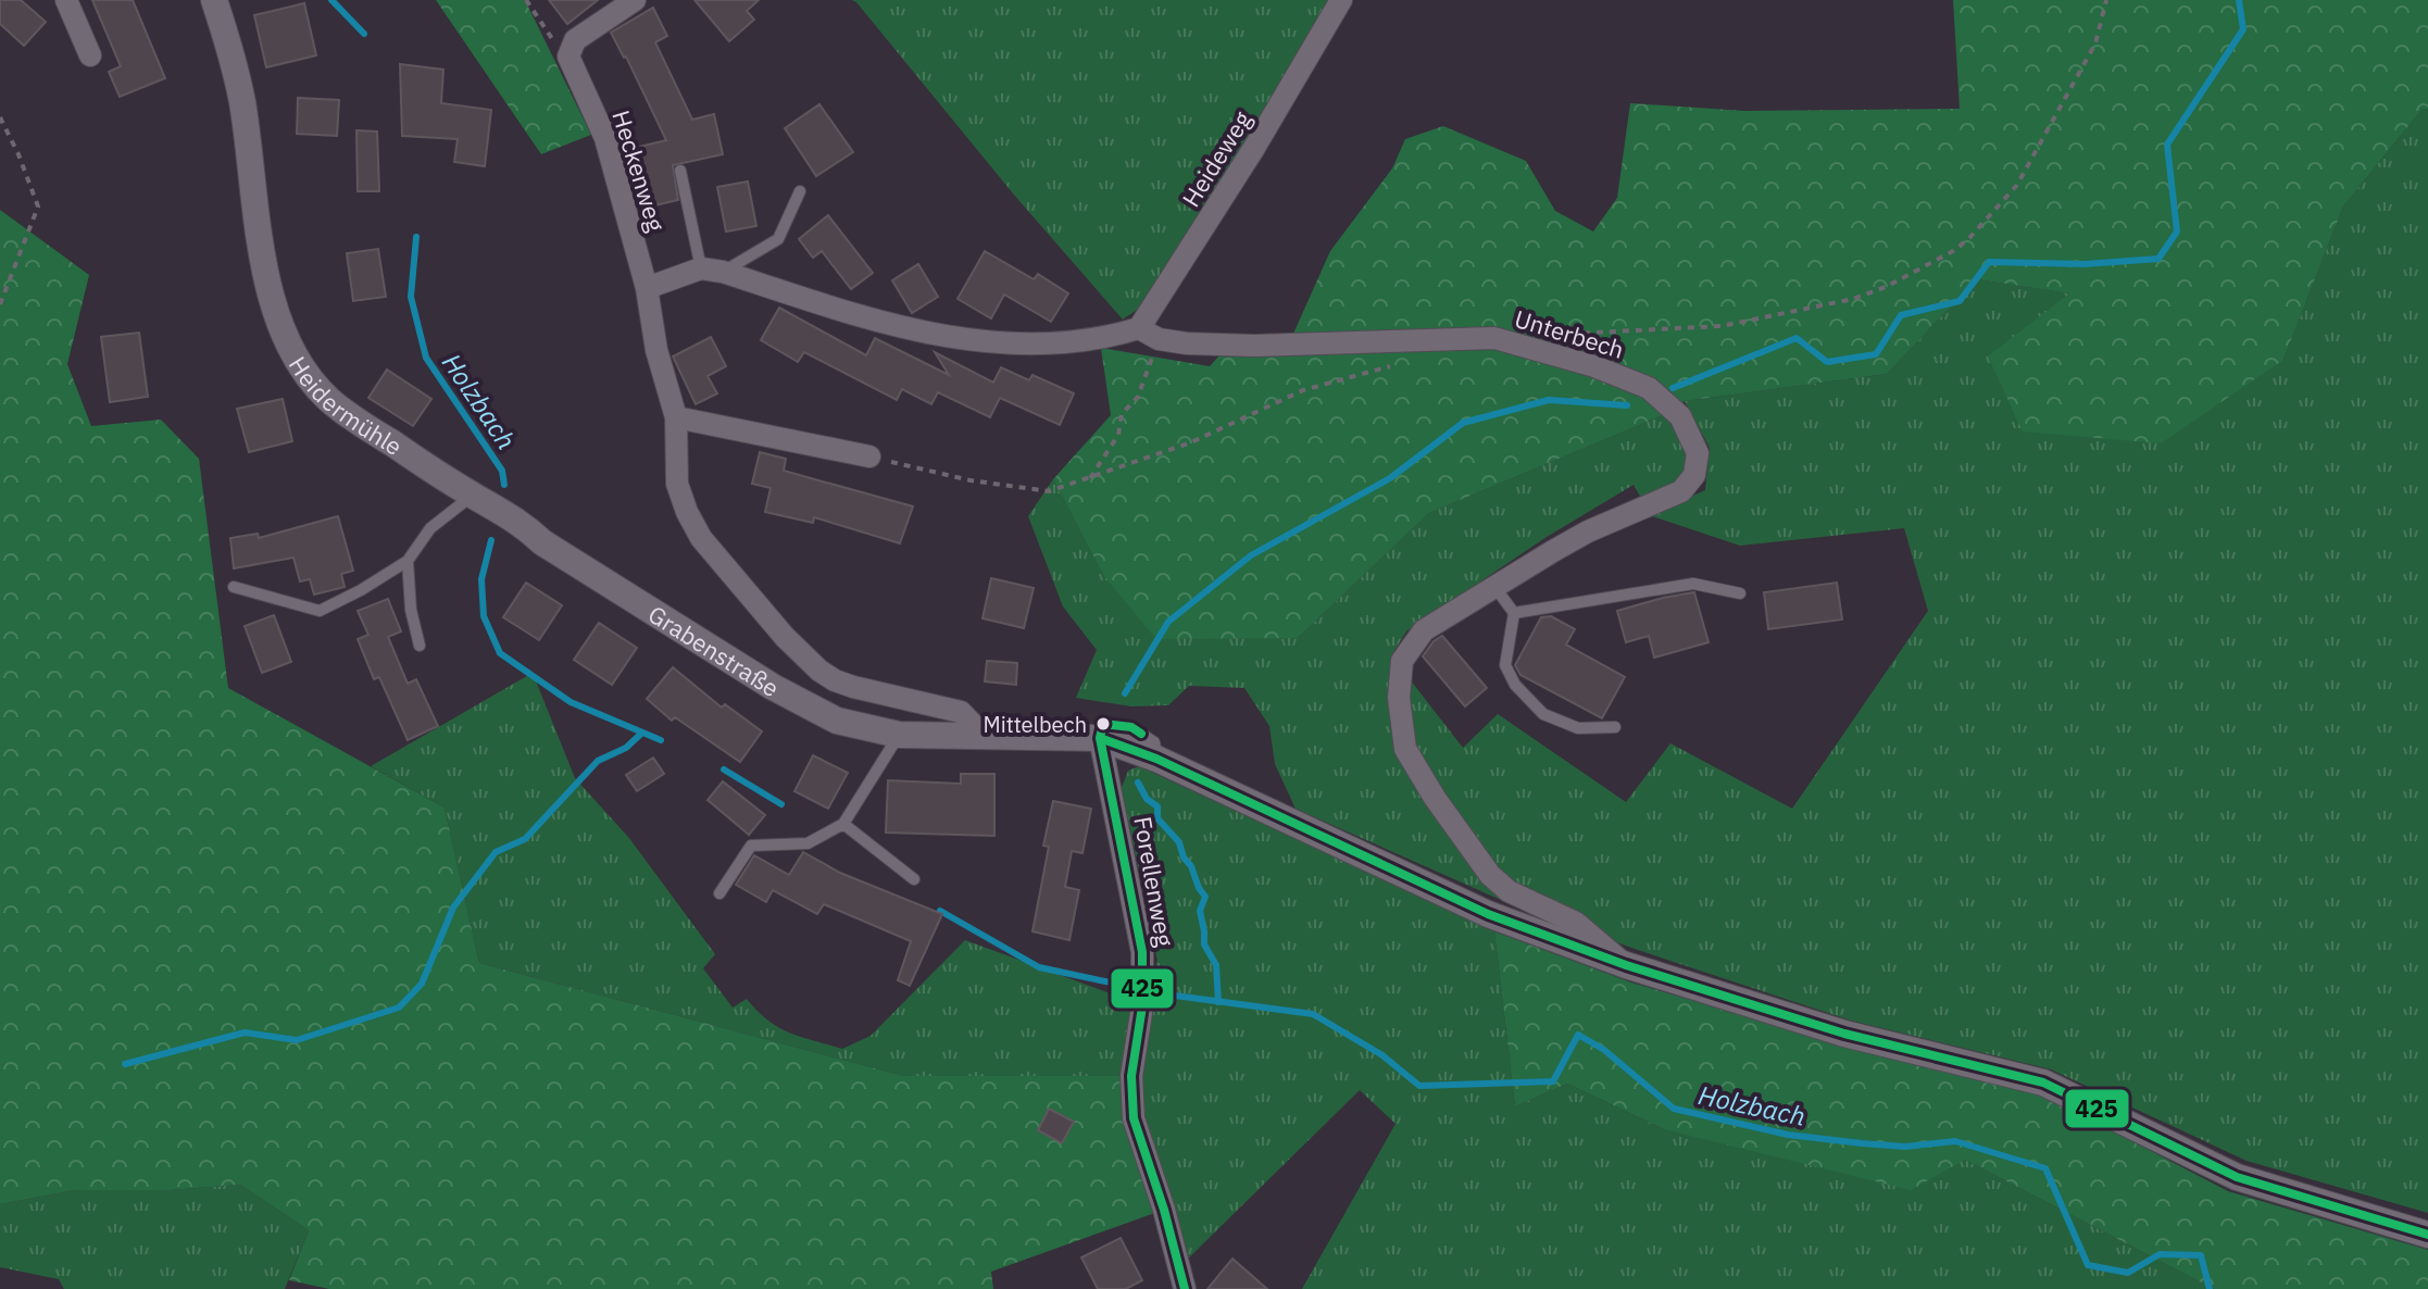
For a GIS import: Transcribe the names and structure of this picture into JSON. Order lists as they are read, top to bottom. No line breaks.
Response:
{"streets":{"street":["Heideweg","Heckenweg","Unterbech","Heidermühle","Grabenstraße","Forellenweg"]},"crossings":[["Heideweg","Unterbech"],["Unterbech","Grabenstraße"],["Heidermühle","Grabenstraße"],["Grabenstraße","Forellenweg"]],"water":["Holzbach"],"places":["Mittelbech"],"lines":["transit line 425"]}
